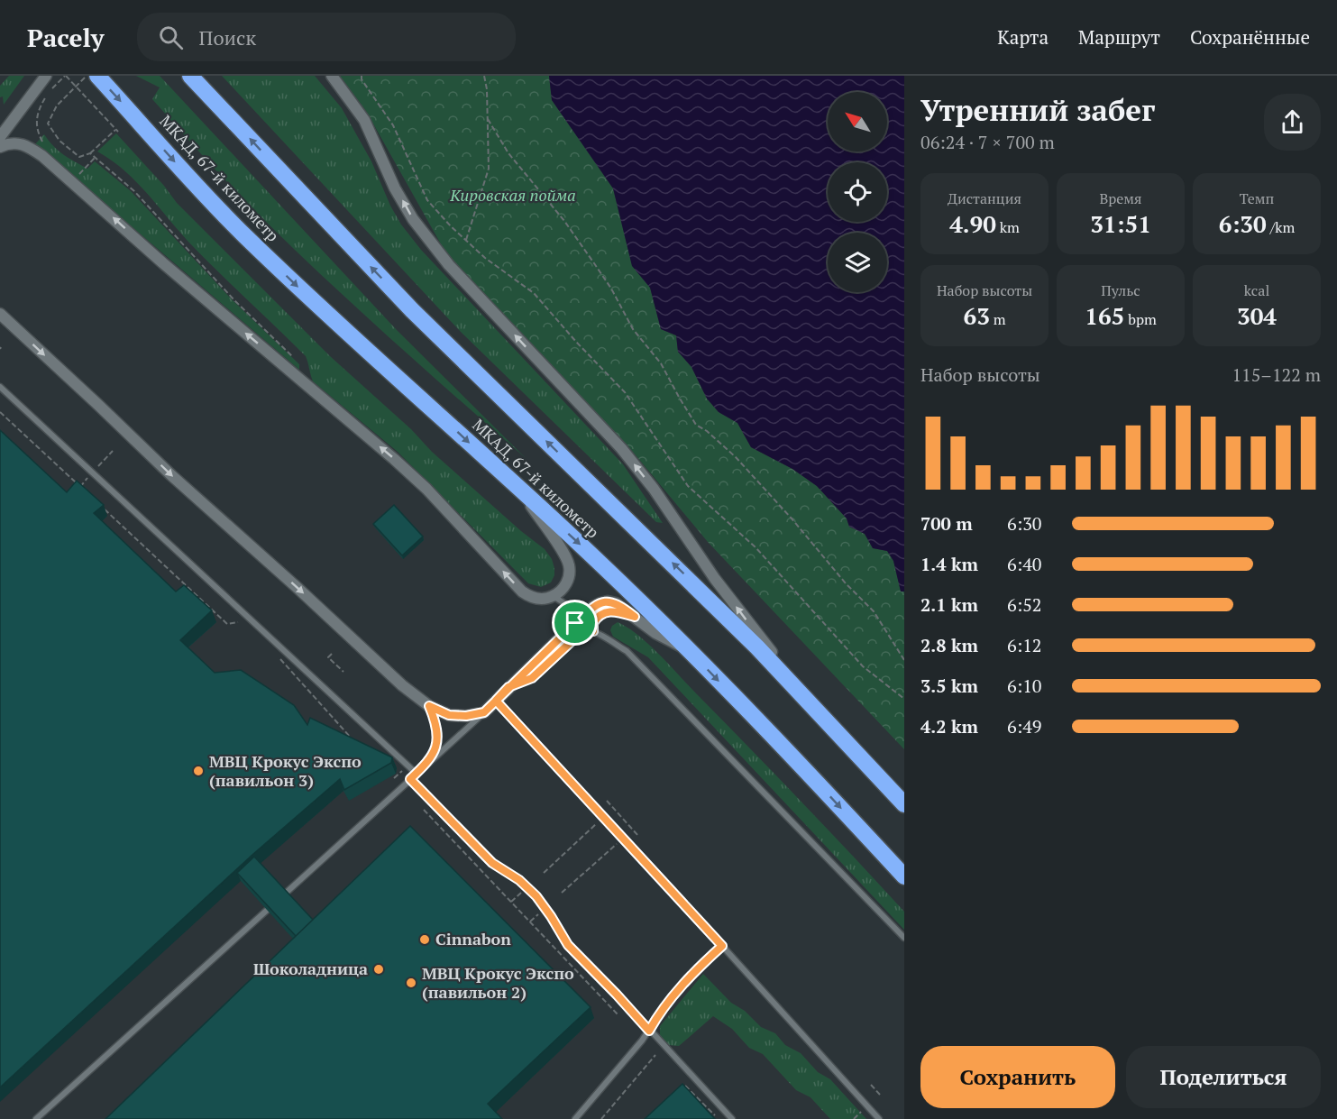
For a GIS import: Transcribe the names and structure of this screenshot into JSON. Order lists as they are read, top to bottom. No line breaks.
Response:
{"streets":{"highway":["МКАД, 67-й километр"]},"parks":["Кировская пойма"],"places":["МВЦ Крокус Экспо (павильон 3)","Cinnabon","Шоколадница","МВЦ Крокус Экспо (павильон 2)"],"north":"top left","page":{"header":"Pacely","search":"Поиск","nav":["Карта","Маршрут","Сохранённые"],"heading":["Утренний забег","06:24 · 7 × 700 m"],"stats":[["Дистанция","4.90 km"],["Время","31:51"],["Темп","6:30 /km"],["Набор высоты","63 m"],["Пульс","165 bpm"],["kcal","304"]],"chart":["Набор высоты","115–122 m"],"list":[{"name":"700 m","note":"6:30"},{"name":"1.4 km","note":"6:40"},{"name":"2.1 km","note":"6:52"},{"name":"2.8 km","note":"6:12"},{"name":"3.5 km","note":"6:10"},{"name":"4.2 km","note":"6:49"}],"buttons":["Сохранить","Поделиться"]}}
